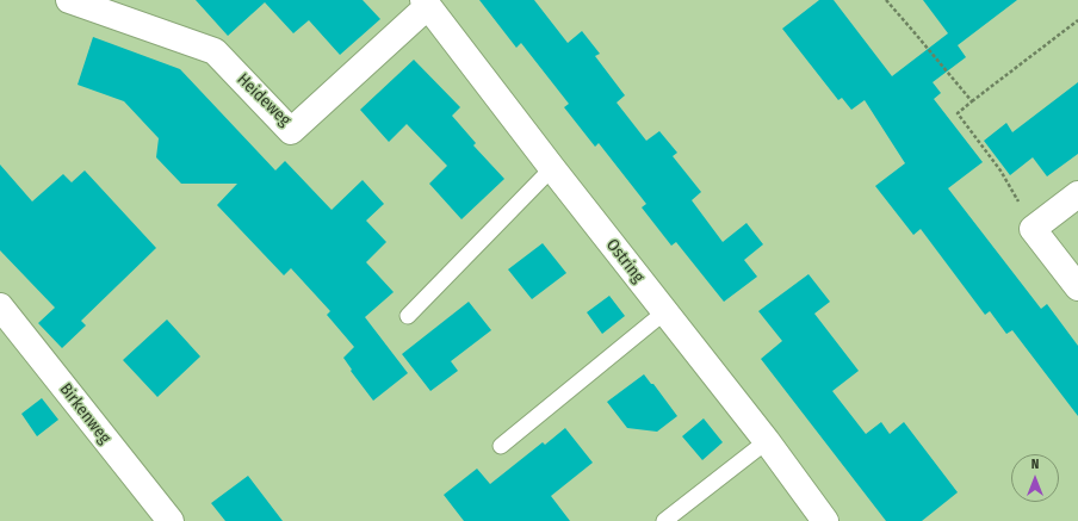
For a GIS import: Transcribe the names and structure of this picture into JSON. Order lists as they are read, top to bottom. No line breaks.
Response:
{"streets":{"street":["Heideweg","Ostring","Birkenweg"]},"crossings":[["Heideweg","Ostring"]],"north":"top"}
